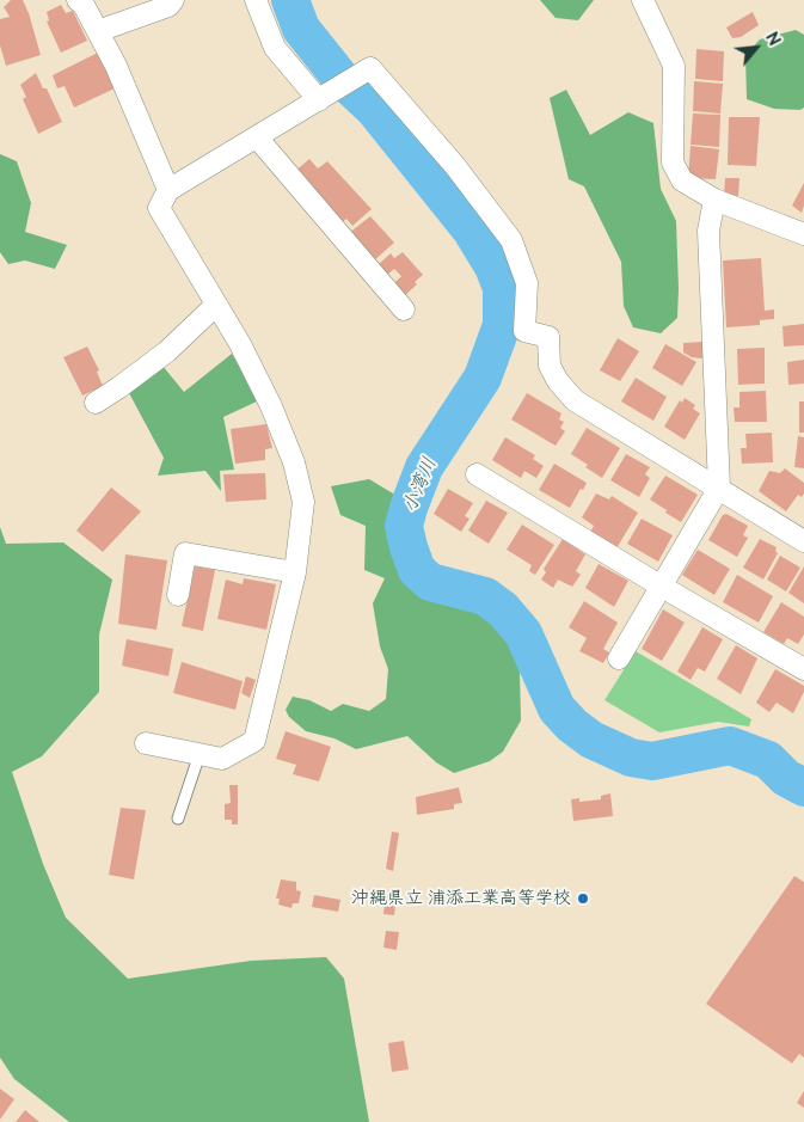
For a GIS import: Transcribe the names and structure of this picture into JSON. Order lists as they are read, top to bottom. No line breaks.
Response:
{"water":["小湾川"],"places":["沖縄県立 浦添工業高等学校"],"north":"top right"}
